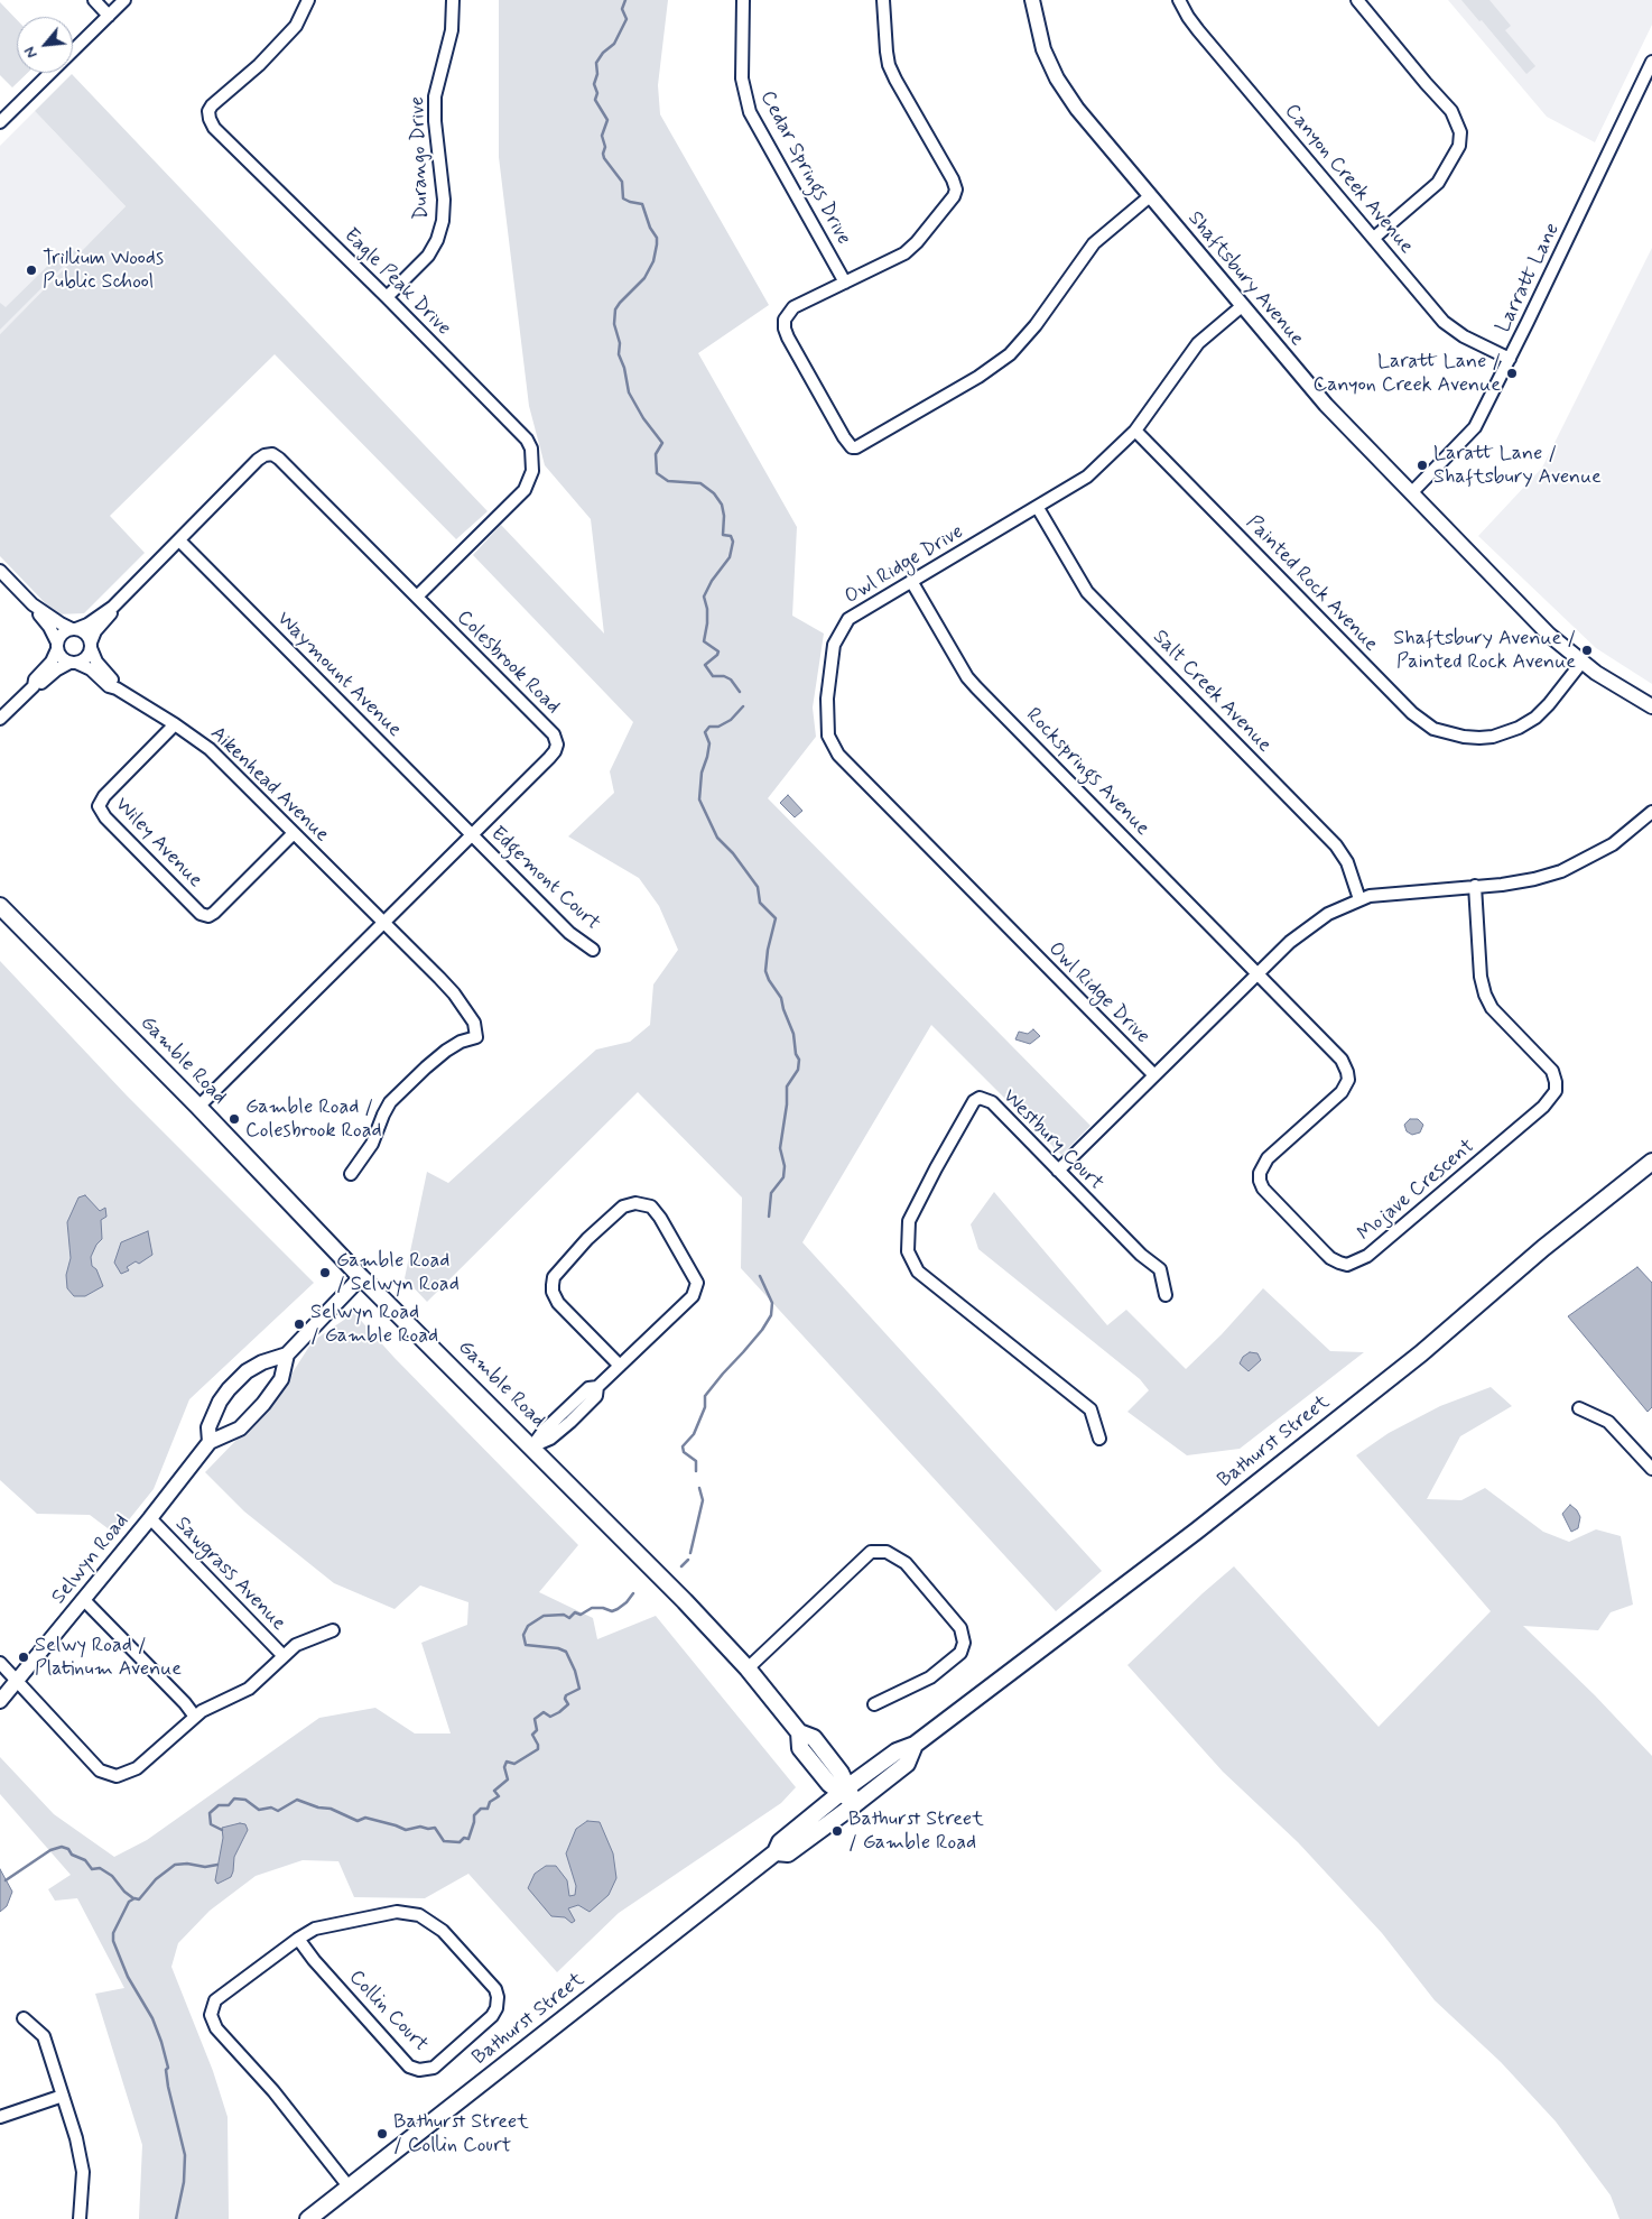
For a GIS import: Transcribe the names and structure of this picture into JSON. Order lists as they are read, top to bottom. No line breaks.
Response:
{"streets":{"main road":["Gamble Road","Bathurst Street"],"street":["Durango Drive","Cedar Springs Drive","Canyon Creek Avenue","Larratt Lane","Shaftsbury Avenue","Eagle Peak Drive","Owl Ridge Drive","Painted Rock Avenue","Colesbrook Road","Waymount Avenue","Salt Creek Avenue","Rocksprings Avenue","Aikenhead Avenue","Wiley Avenue","Edgemont Court","Westbury Court","Mojave Crescent","Selwyn Road","Sawgrass Avenue","Collin Court"]},"crossings":[["Durango Drive","Eagle Peak Drive"],["Canyon Creek Avenue","Larratt Lane"],["Larratt Lane","Shaftsbury Avenue"],["Shaftsbury Avenue","Owl Ridge Drive"],["Shaftsbury Avenue","Painted Rock Avenue"],["Eagle Peak Drive","Colesbrook Road"],["Owl Ridge Drive","Painted Rock Avenue"],["Owl Ridge Drive","Salt Creek Avenue"],["Owl Ridge Drive","Rocksprings Avenue"],["Colesbrook Road","Waymount Avenue"],["Colesbrook Road","Aikenhead Avenue"],["Colesbrook Road","Edgemont Court"],["Colesbrook Road","Gamble Road"],["Waymount Avenue","Edgemont Court"],["Rocksprings Avenue","Mojave Crescent"],["Aikenhead Avenue","Wiley Avenue"],["Gamble Road","Bathurst Street"],["Gamble Road","Selwyn Road"],["Bathurst Street","Collin Court"],["Selwyn Road","Sawgrass Avenue"]],"places":["Trillium Woods Public School","Laratt Lane / Canyon Creek Avenue","Laratt Lane / Shaftsbury Avenue","Shaftsbury Avenue / Painted Rock Avenue","Gamble Road / Colesbrook Road","Gamble Road / Selwyn Road","Selwyn Road / Gamble Road","Selwy Road / Platinum Avenue","Bathurst Street / Gamble Road","Bathurst Street / Collin Court"],"north":"bottom left"}
